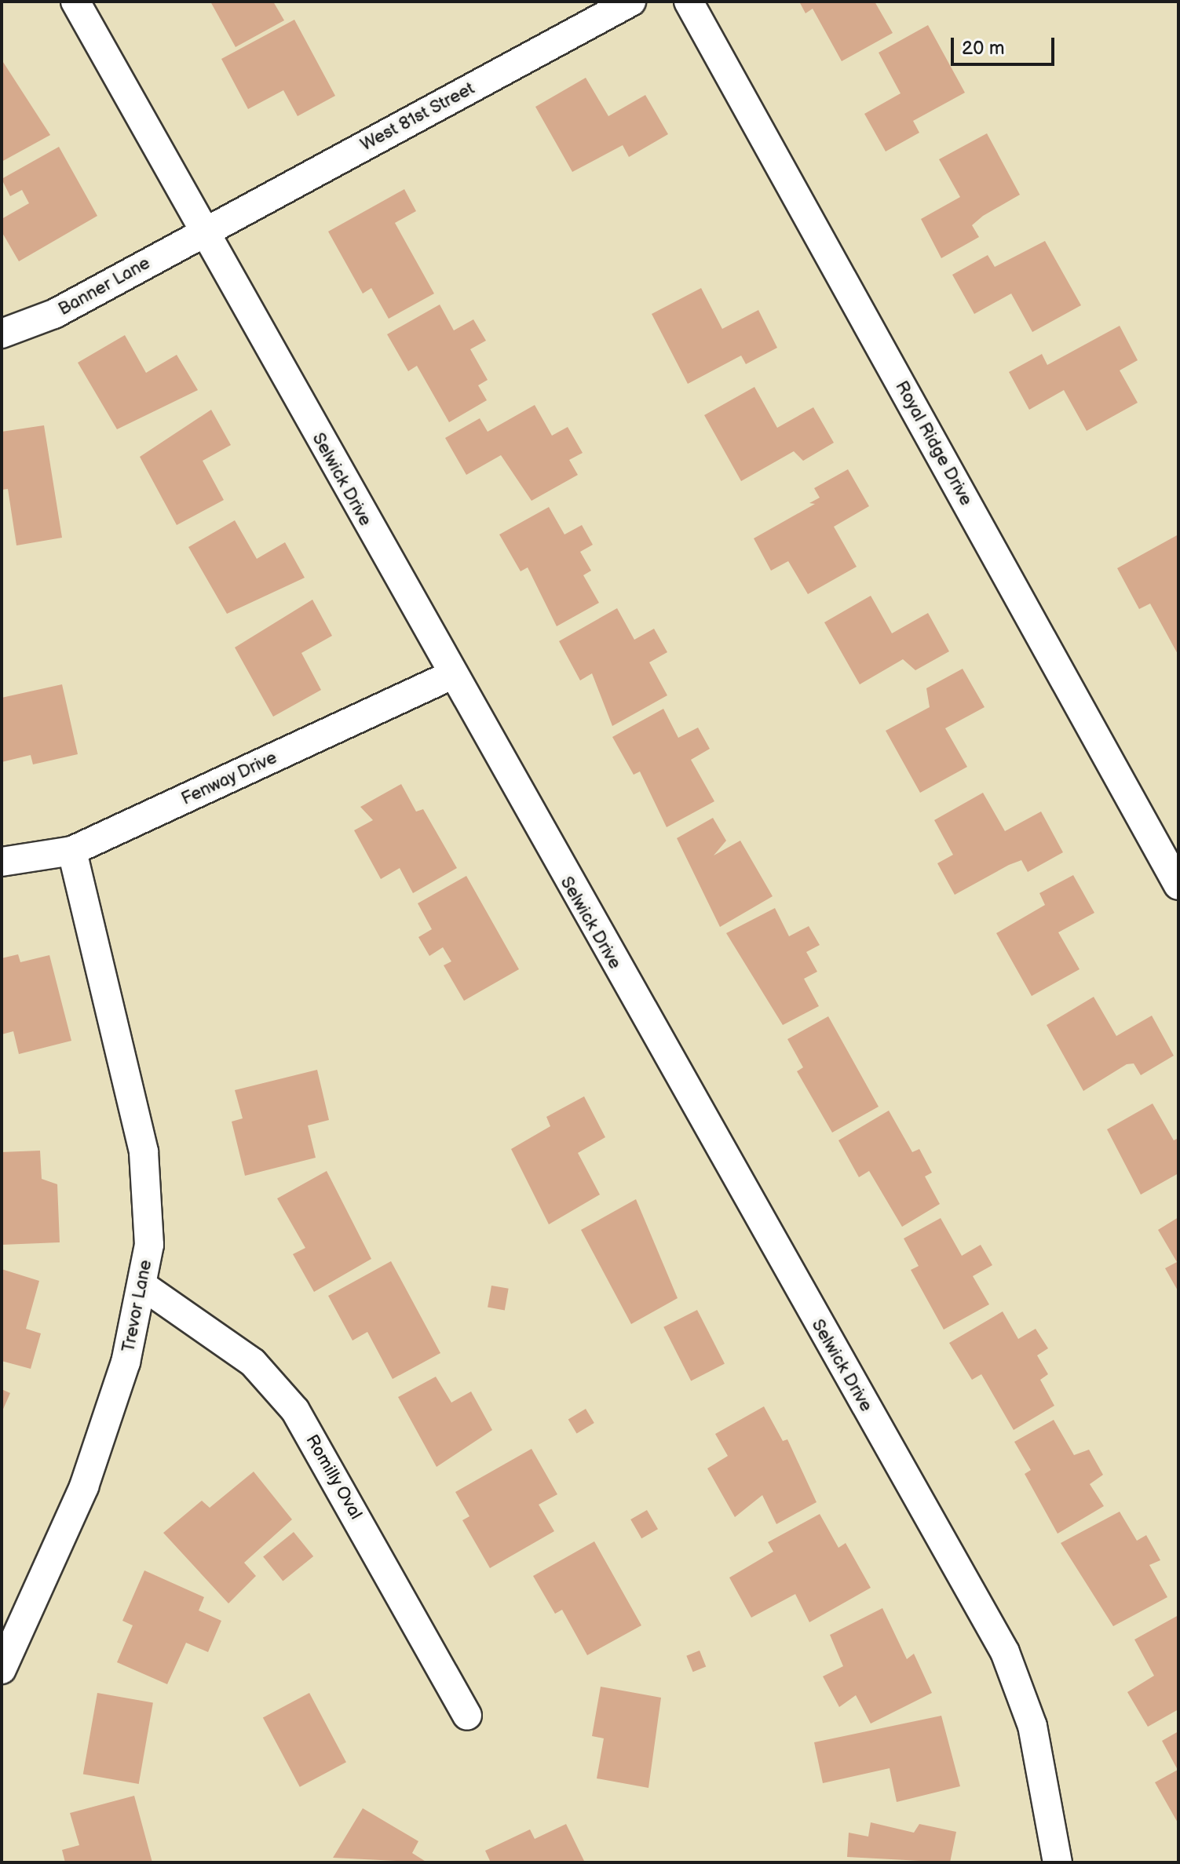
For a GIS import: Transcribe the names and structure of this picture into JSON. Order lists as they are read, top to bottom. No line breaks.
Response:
{"streets":{"street":["West 81st Street","Banner Lane","Royal Ridge Drive","Selwick Drive","Fenway Drive","Trevor Lane","Romilly Oval"]},"crossings":[["West 81st Street","Banner Lane"],["West 81st Street","Selwick Drive"],["Banner Lane","Selwick Drive"],["Selwick Drive","Fenway Drive"],["Fenway Drive","Trevor Lane"],["Trevor Lane","Romilly Oval"]],"scale_bar":"20 m"}
